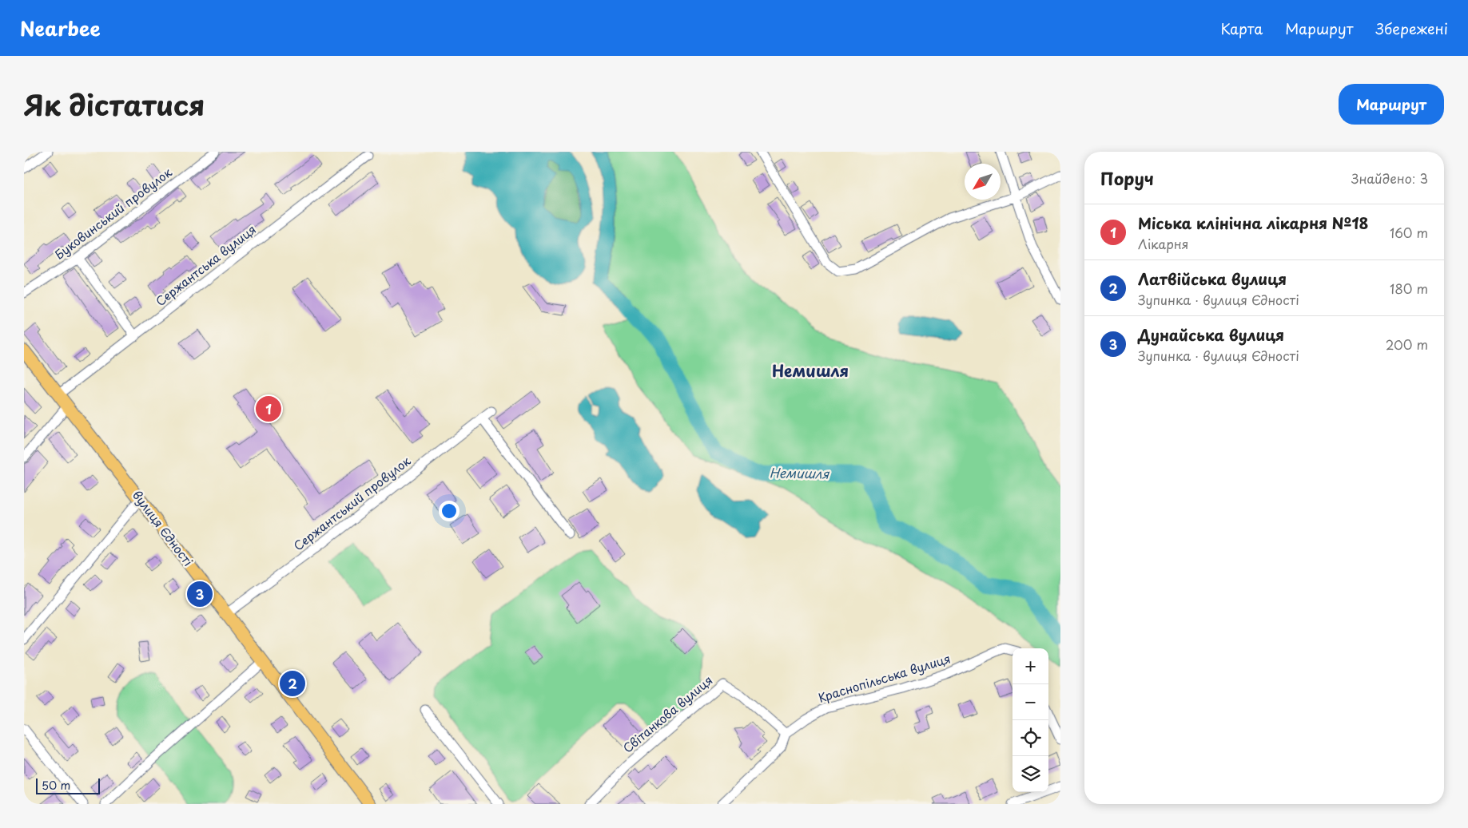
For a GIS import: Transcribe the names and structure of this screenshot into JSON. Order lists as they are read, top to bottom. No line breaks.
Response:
{"streets":{"main road":["вулиця Єдності"],"street":["Буковинський провулок","Сержантська вулиця","Сержантський провулок","Краснопільська вулиця","Світанкова вулиця"]},"crossings":[["Сержантська вулиця","вулиця Єдності"],["Сержантський провулок","вулиця Єдності"],["Краснопільська вулиця","Світанкова вулиця"]],"districts":["Немишля"],"water":["Немишля"],"scale_bar":"50 m","north":"bottom left","page":{"header":"Nearbee","nav":["Карта","Маршрут","Збережені"],"title":"Як дістатися","buttons":"Маршрут","heading":["Поруч","Знайдено: 3"],"list":[{"mark":"1","name":"Міська клінічна лікарня №18","note":"Лікарня","value":"160 m"},{"mark":"2","name":"Латвійська вулиця","note":"Зупинка · вулиця Єдності","value":"180 m"},{"mark":"3","name":"Дунайська вулиця","note":"Зупинка · вулиця Єдності","value":"200 m"}],"pins":["1","3","2"],"map_buttons":["+","−"],"scale":"50 m"}}
